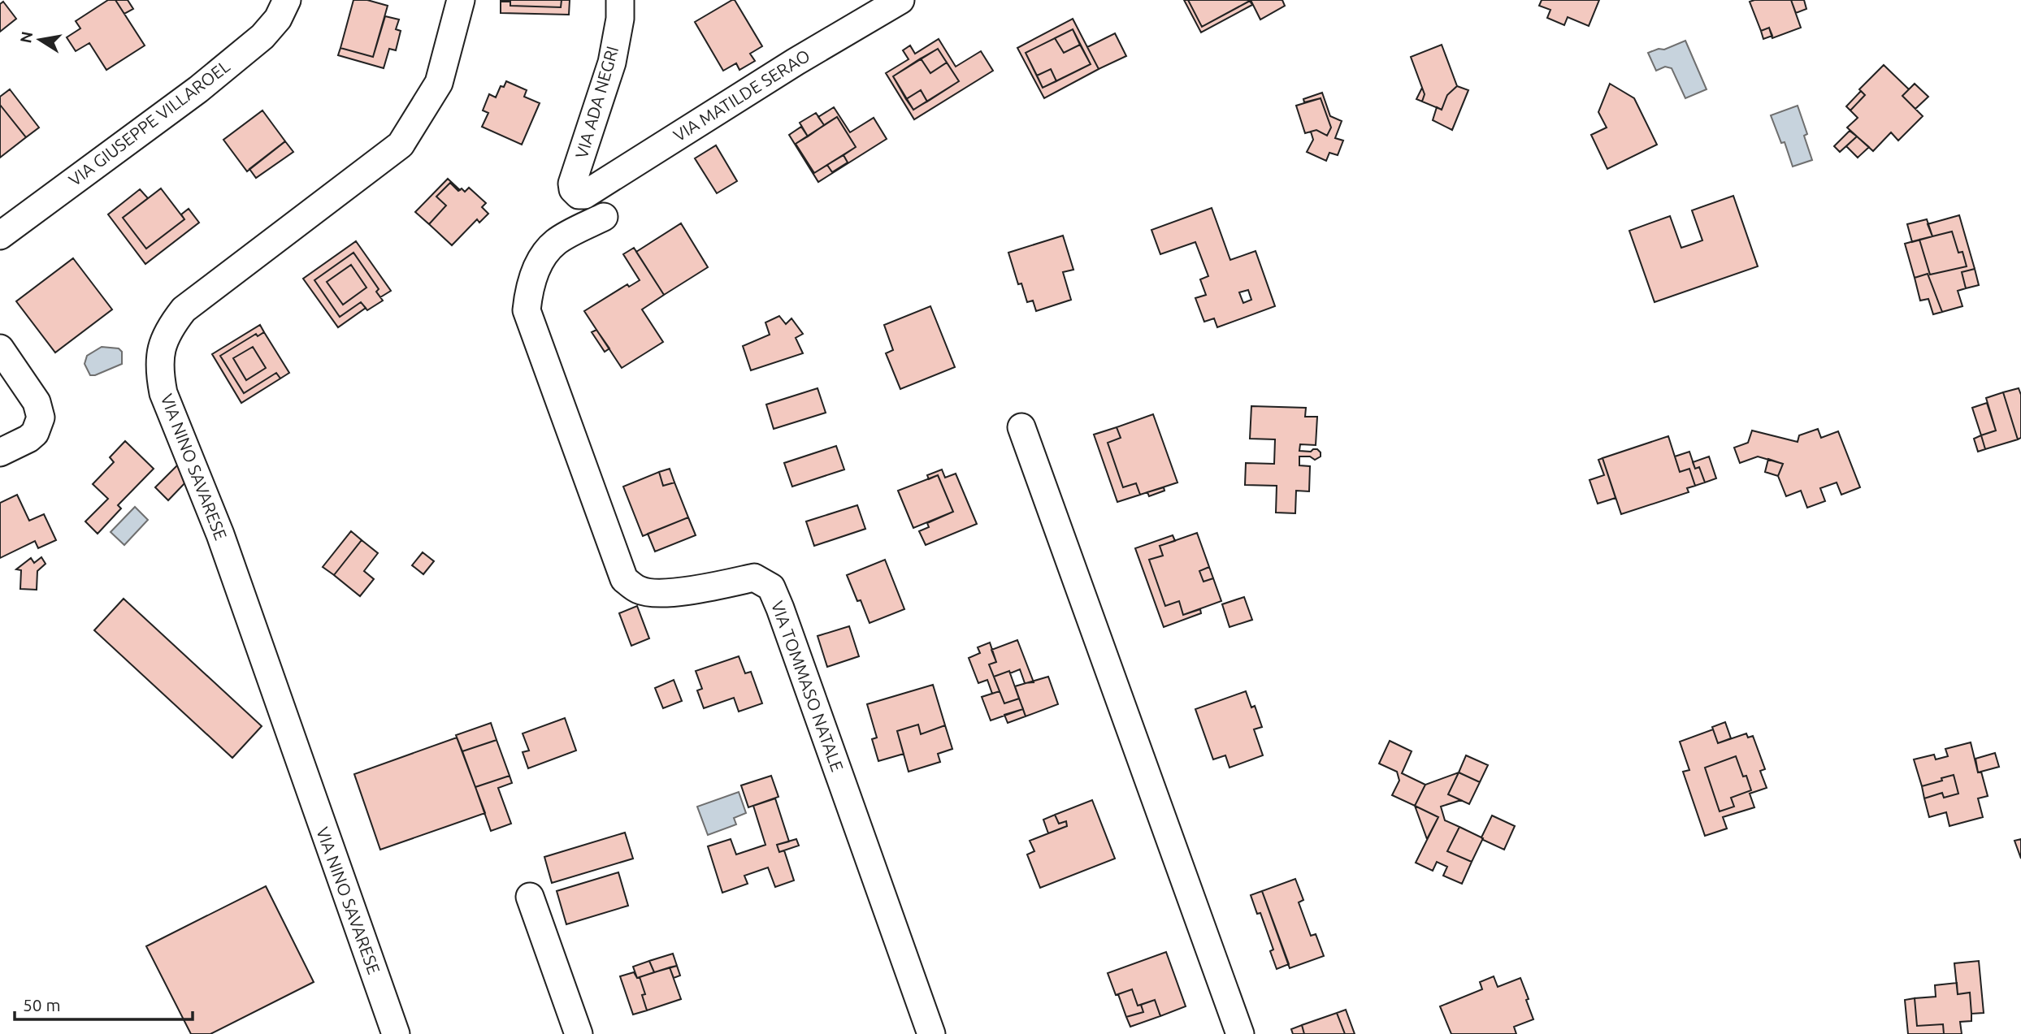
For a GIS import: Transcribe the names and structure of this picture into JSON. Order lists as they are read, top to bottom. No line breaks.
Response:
{"streets":{"street":["VIA MATILDE SERAO","VIA ADA NEGRI","VIA GIUSEPPE VILLAROEL","VIA NINO SAVARESE","VIA TOMMASO NATALE"]},"crossings":[["VIA MATILDE SERAO","VIA ADA NEGRI"]],"scale_bar":"50 m","north":"left"}
